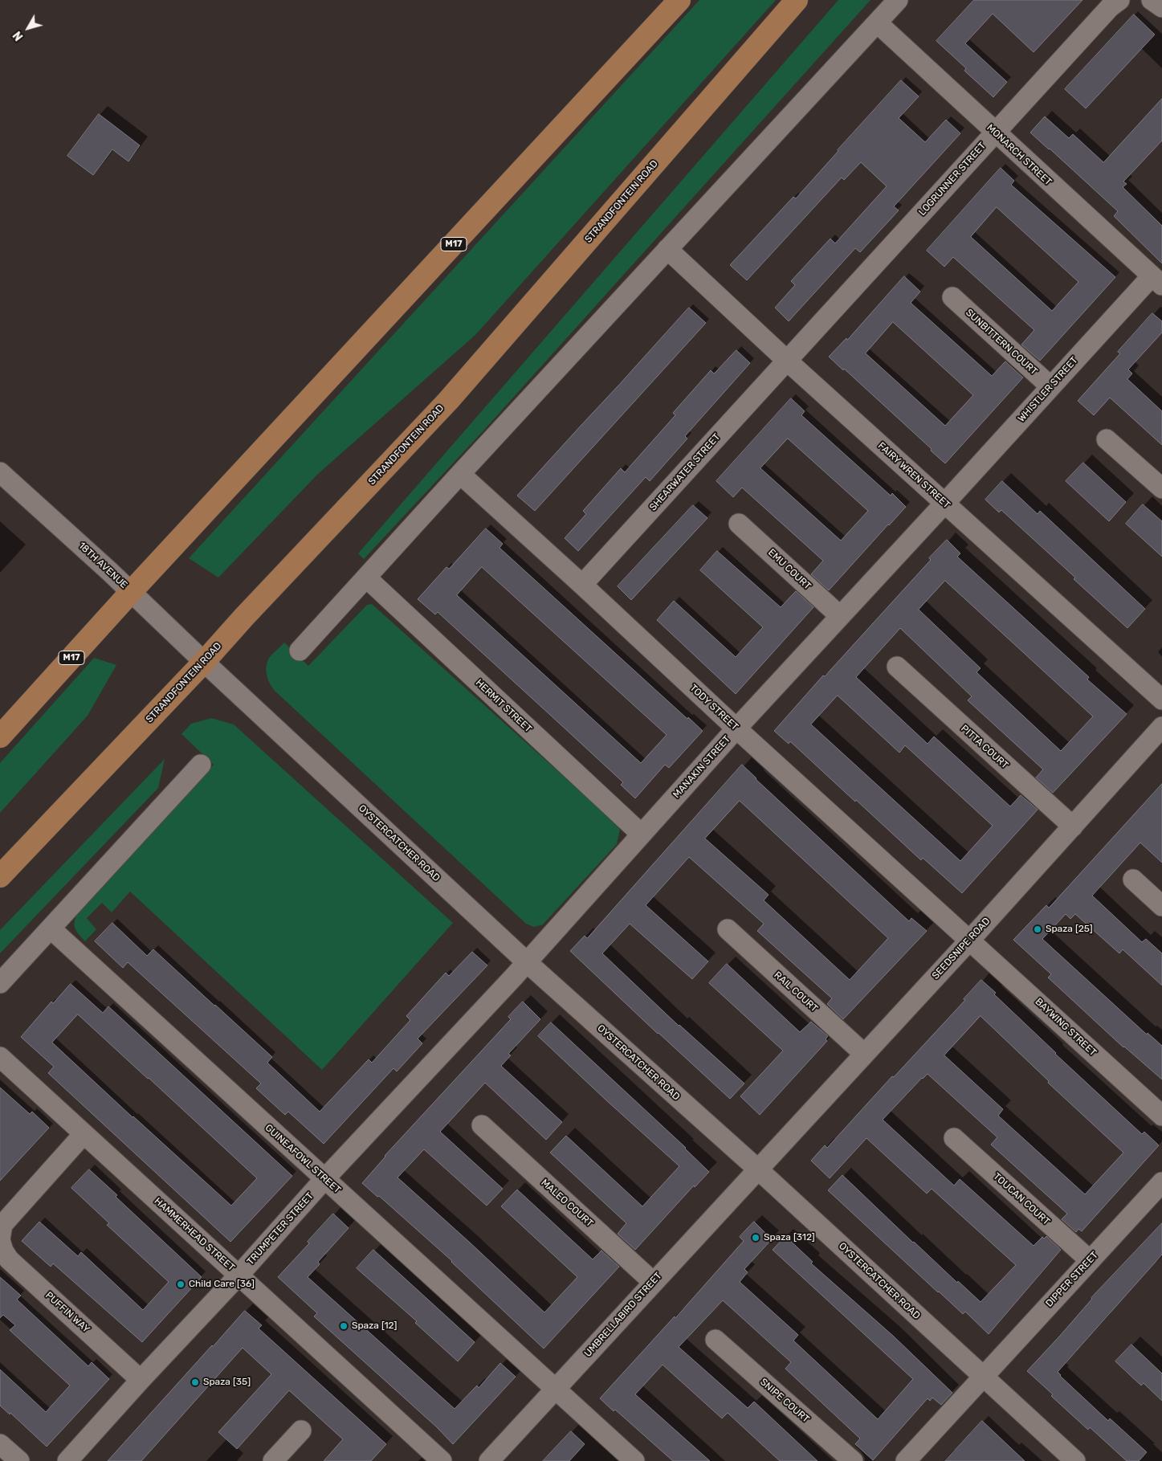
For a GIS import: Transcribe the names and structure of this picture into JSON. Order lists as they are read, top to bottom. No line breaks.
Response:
{"streets":{"main road":["STRANDFONTEIN ROAD","M17"],"street":["MONARCH STREET","LOGRUNNER STREET","SUNBITTERN COURT","WHISTLER STREET","SHEARWATER STREET","FAIRY WREN STREET","18TH AVENUE","EMU COURT","HERMIT STREET","TODY STREET","PITTA COURT","MANAKIN STREET","OYSTERCATCHER ROAD","SEEDSNIPE ROAD","RAIL COURT","BAYWING STREET","GUINEAFOWL STREET","TOUCAN COURT","MALEO COURT","TRUMPETER STREET","HAMMERHEAD STREET","DIPPER STREET","PUFFIN WAY","UMBRELLABIRD STREET","SNIPE COURT"]},"crossings":[["MONARCH STREET","LOGRUNNER STREET"],["MONARCH STREET","WHISTLER STREET"],["LOGRUNNER STREET","SHEARWATER STREET"],["LOGRUNNER STREET","FAIRY WREN STREET"],["STRANDFONTEIN ROAD","18TH AVENUE"],["STRANDFONTEIN ROAD","OYSTERCATCHER ROAD"],["M17","18TH AVENUE"],["SUNBITTERN COURT","WHISTLER STREET"],["WHISTLER STREET","FAIRY WREN STREET"],["WHISTLER STREET","MANAKIN STREET"],["SHEARWATER STREET","FAIRY WREN STREET"],["SHEARWATER STREET","TODY STREET"],["FAIRY WREN STREET","MANAKIN STREET"],["18TH AVENUE","OYSTERCATCHER ROAD"],["EMU COURT","MANAKIN STREET"],["HERMIT STREET","MANAKIN STREET"],["TODY STREET","MANAKIN STREET"],["TODY STREET","SEEDSNIPE ROAD"],["TODY STREET","BAYWING STREET"],["PITTA COURT","SEEDSNIPE ROAD"],["MANAKIN STREET","OYSTERCATCHER ROAD"],["MANAKIN STREET","TRUMPETER STREET"],["OYSTERCATCHER ROAD","SEEDSNIPE ROAD"],["OYSTERCATCHER ROAD","TRUMPETER STREET"],["OYSTERCATCHER ROAD","DIPPER STREET"],["OYSTERCATCHER ROAD","UMBRELLABIRD STREET"],["SEEDSNIPE ROAD","RAIL COURT"],["SEEDSNIPE ROAD","BAYWING STREET"],["SEEDSNIPE ROAD","UMBRELLABIRD STREET"],["GUINEAFOWL STREET","TRUMPETER STREET"],["GUINEAFOWL STREET","UMBRELLABIRD STREET"],["TOUCAN COURT","DIPPER STREET"],["MALEO COURT","UMBRELLABIRD STREET"],["TRUMPETER STREET","HAMMERHEAD STREET"],["TRUMPETER STREET","PUFFIN WAY"],["HAMMERHEAD STREET","PUFFIN WAY"]],"places":["Spaza [25]","Spaza [312]","Child Care [36]","Spaza [12]","Spaza [35]"],"north":"bottom left"}
